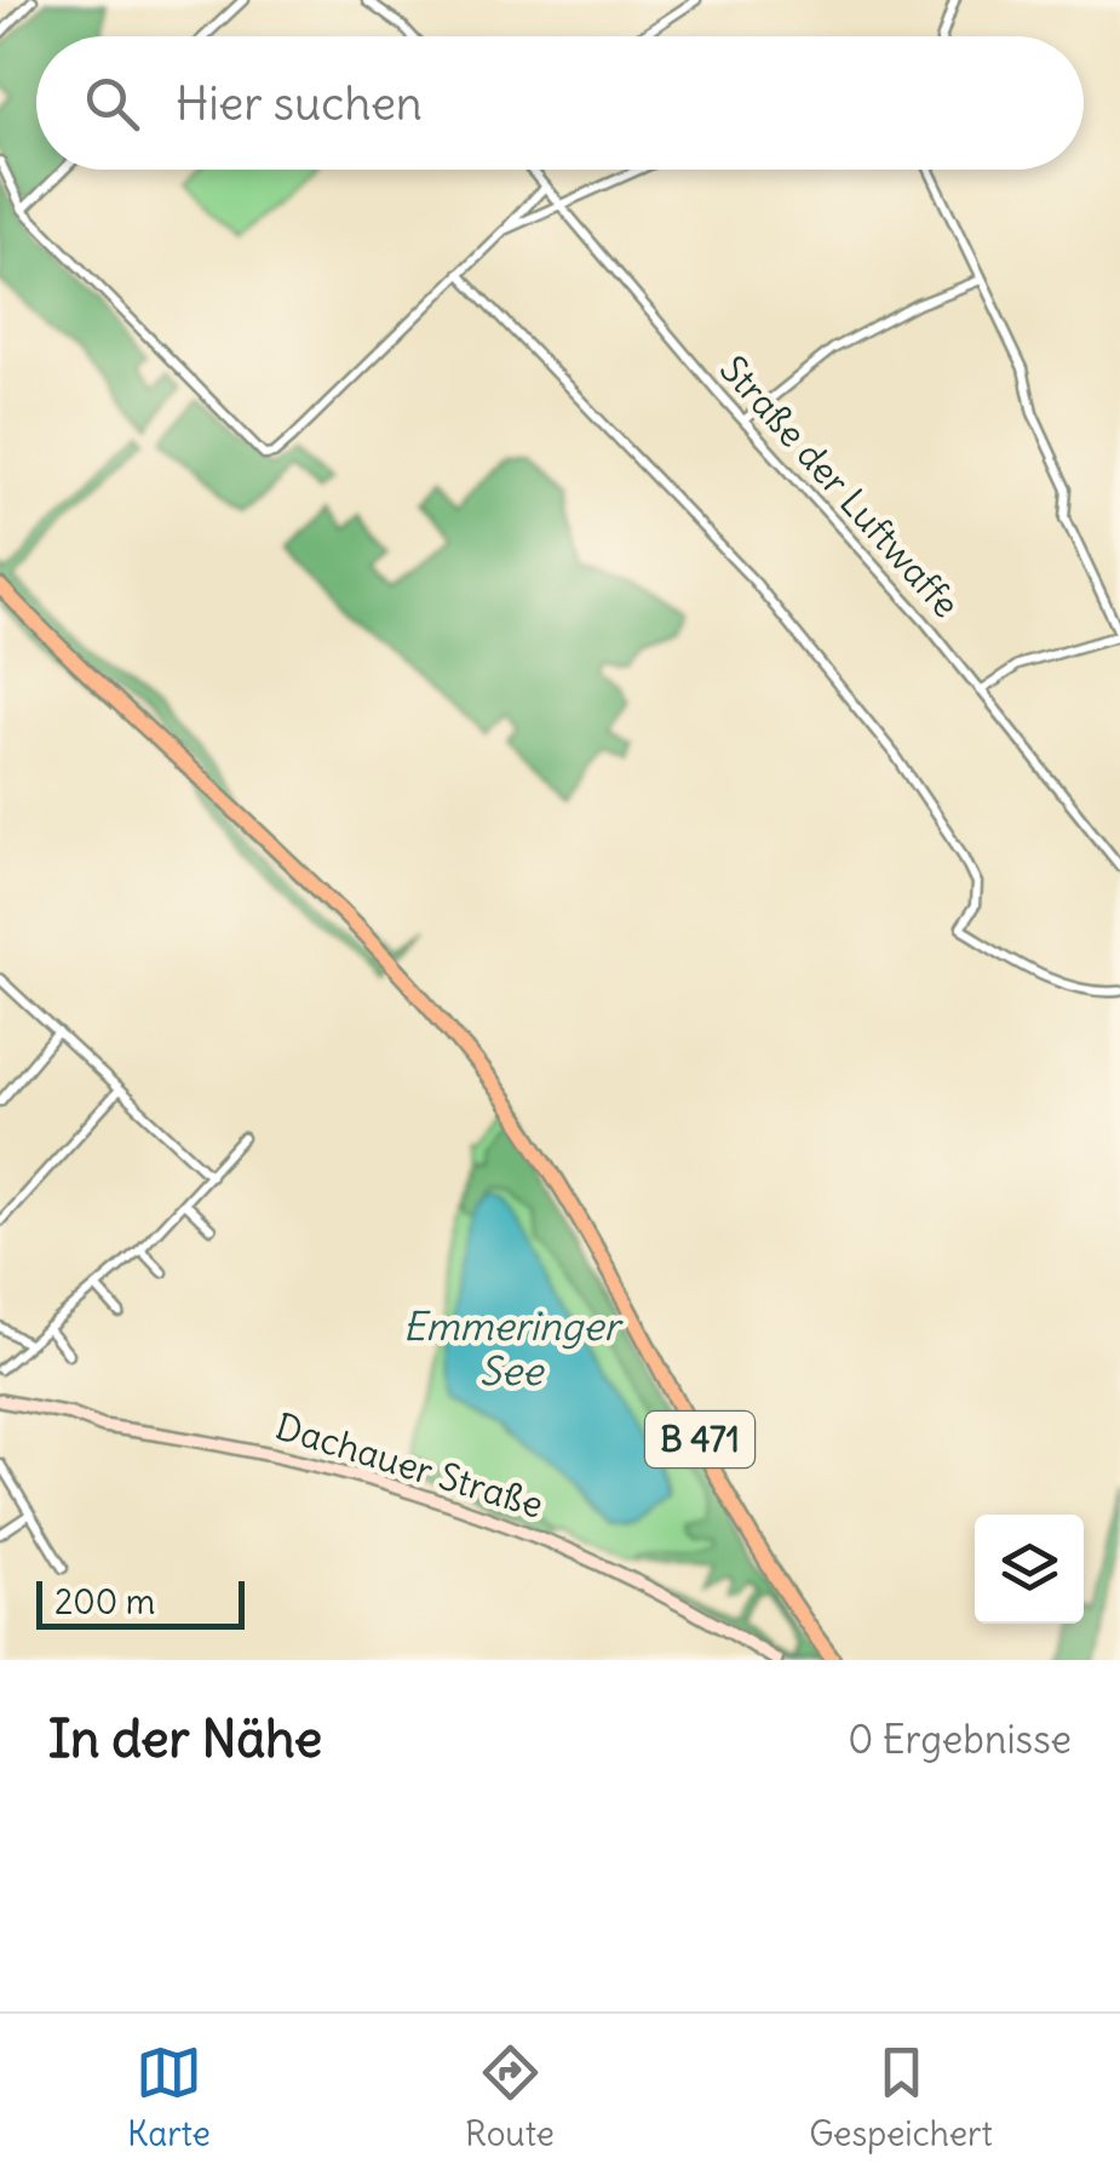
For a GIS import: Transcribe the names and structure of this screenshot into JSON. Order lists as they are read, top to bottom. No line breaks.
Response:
{"streets":{"highway":["B 471"],"street":["Straße der Luftwaffe","Dachauer Straße"]},"water":["Emmeringer See"],"scale_bar":"200 m","page":{"search":"Hier suchen","scale":"200 m","heading":["In der Nähe","0 Ergebnisse"],"nav":["Karte","Route","Gespeichert"]}}
